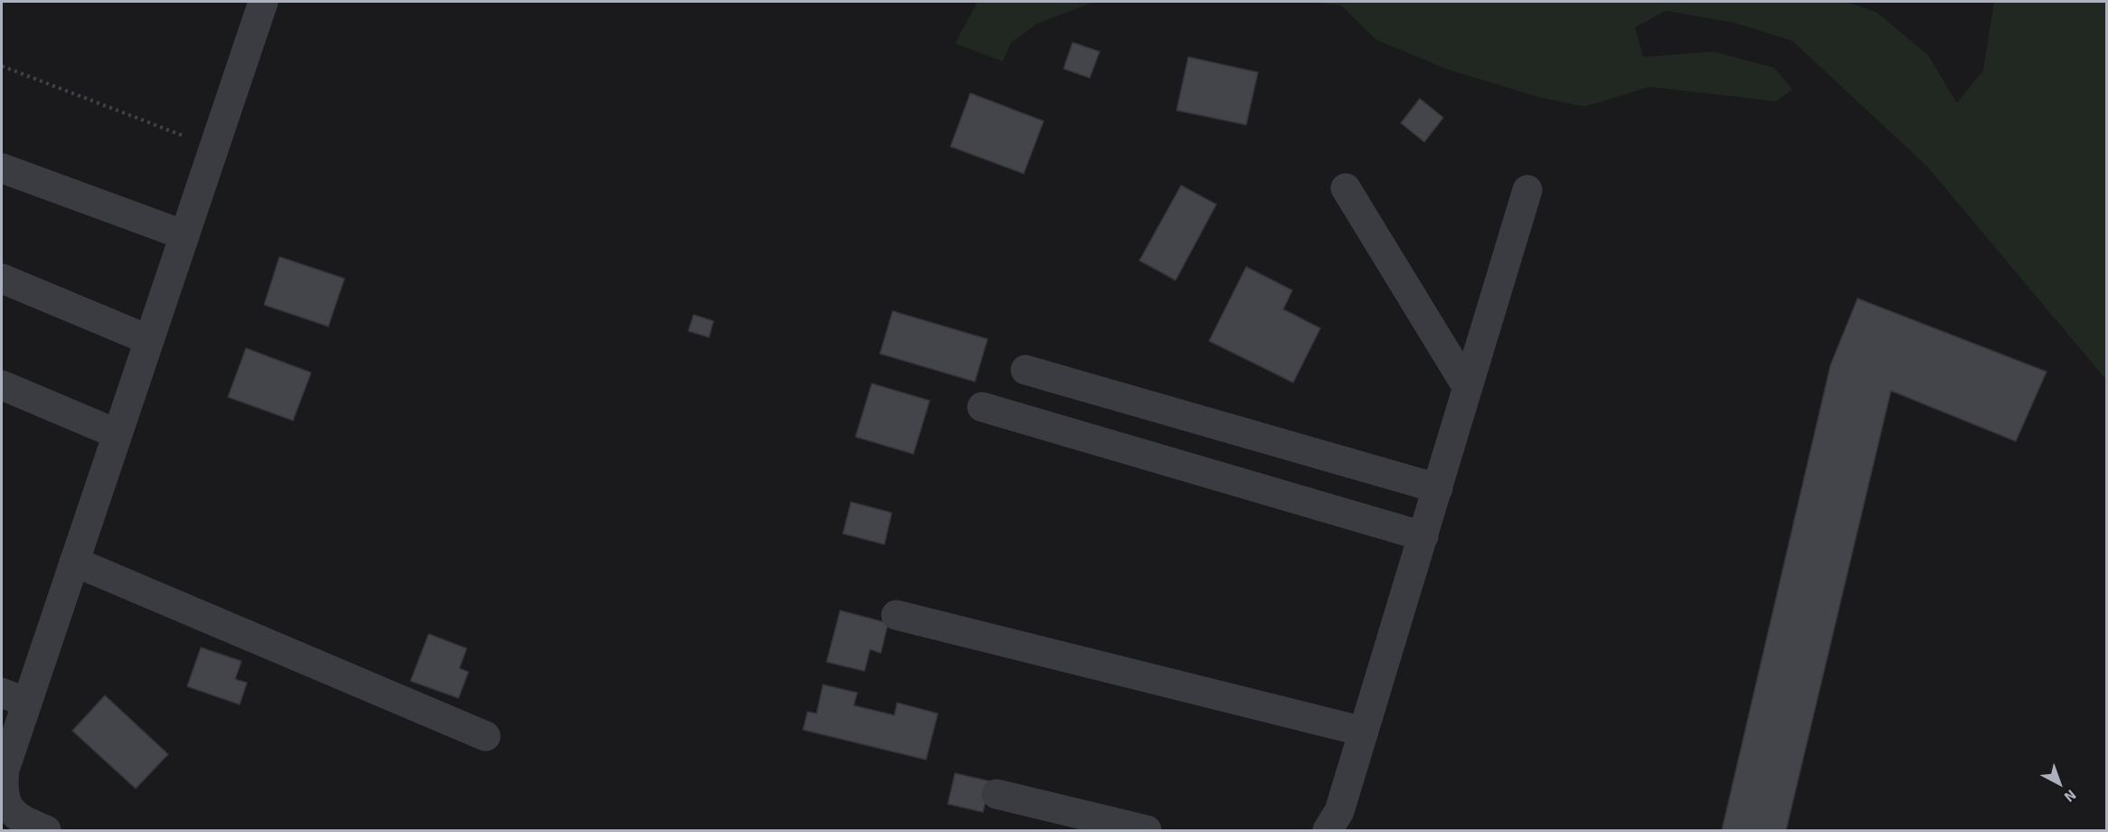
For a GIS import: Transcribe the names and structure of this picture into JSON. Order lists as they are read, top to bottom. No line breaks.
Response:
{"north":"bottom right"}
